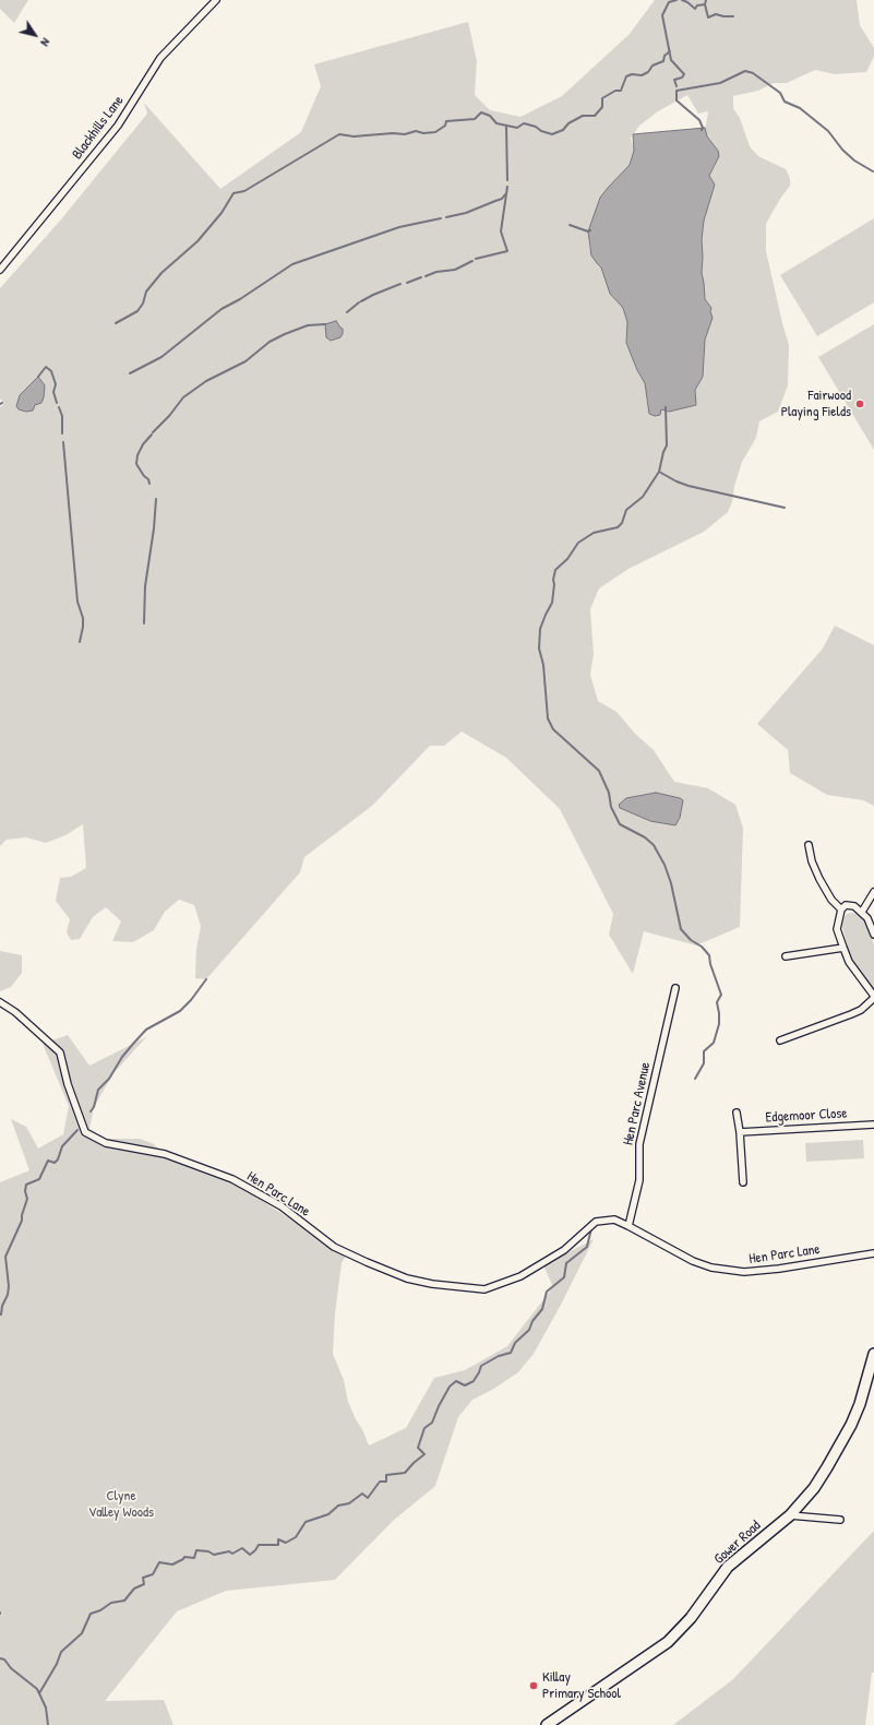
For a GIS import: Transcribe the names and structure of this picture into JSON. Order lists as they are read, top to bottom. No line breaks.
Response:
{"streets":{"main road":["Gower Road"],"street":["Blackhills Lane","Hen Parc Avenue","Edgemoor Close","Hen Parc Lane"]},"crossings":[["Hen Parc Avenue","Hen Parc Lane"]],"parks":["Clyne Valley Woods"],"places":["Fairwood Playing Fields","Killay Primary School"],"north":"bottom right"}
